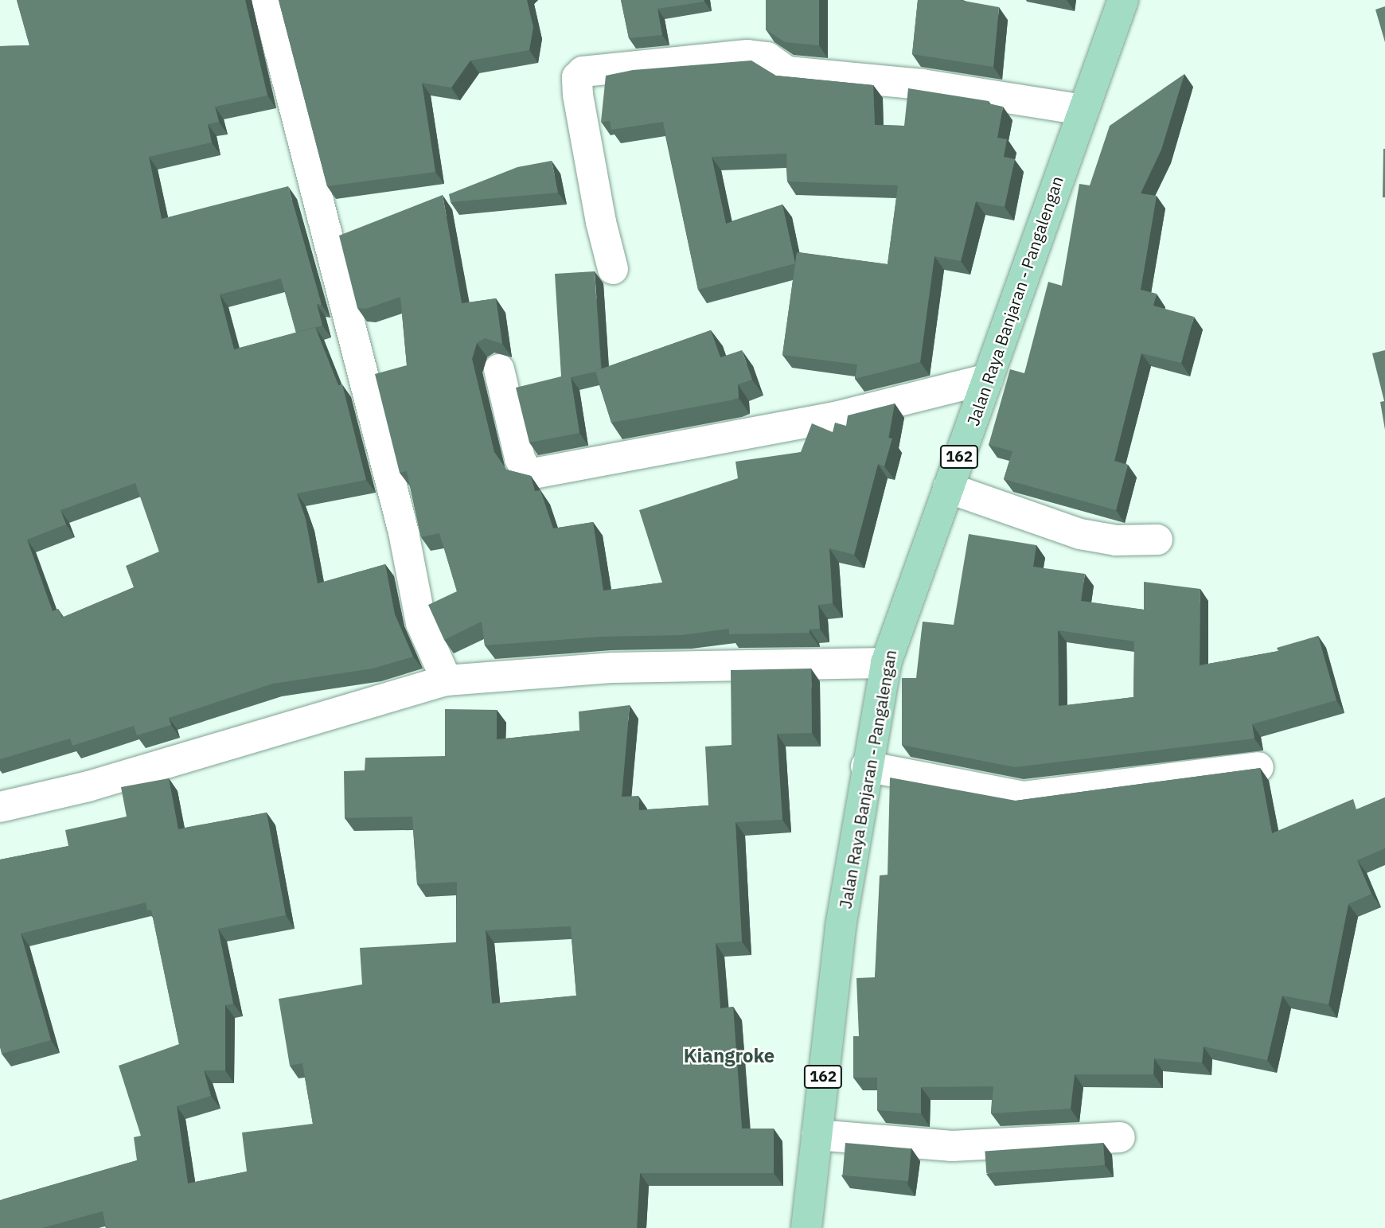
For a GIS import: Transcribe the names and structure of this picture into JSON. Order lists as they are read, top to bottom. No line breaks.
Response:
{"streets":{"main road":["Jalan Raya Banjaran - Pangalengan","162"]},"districts":["Kiangroke"]}
